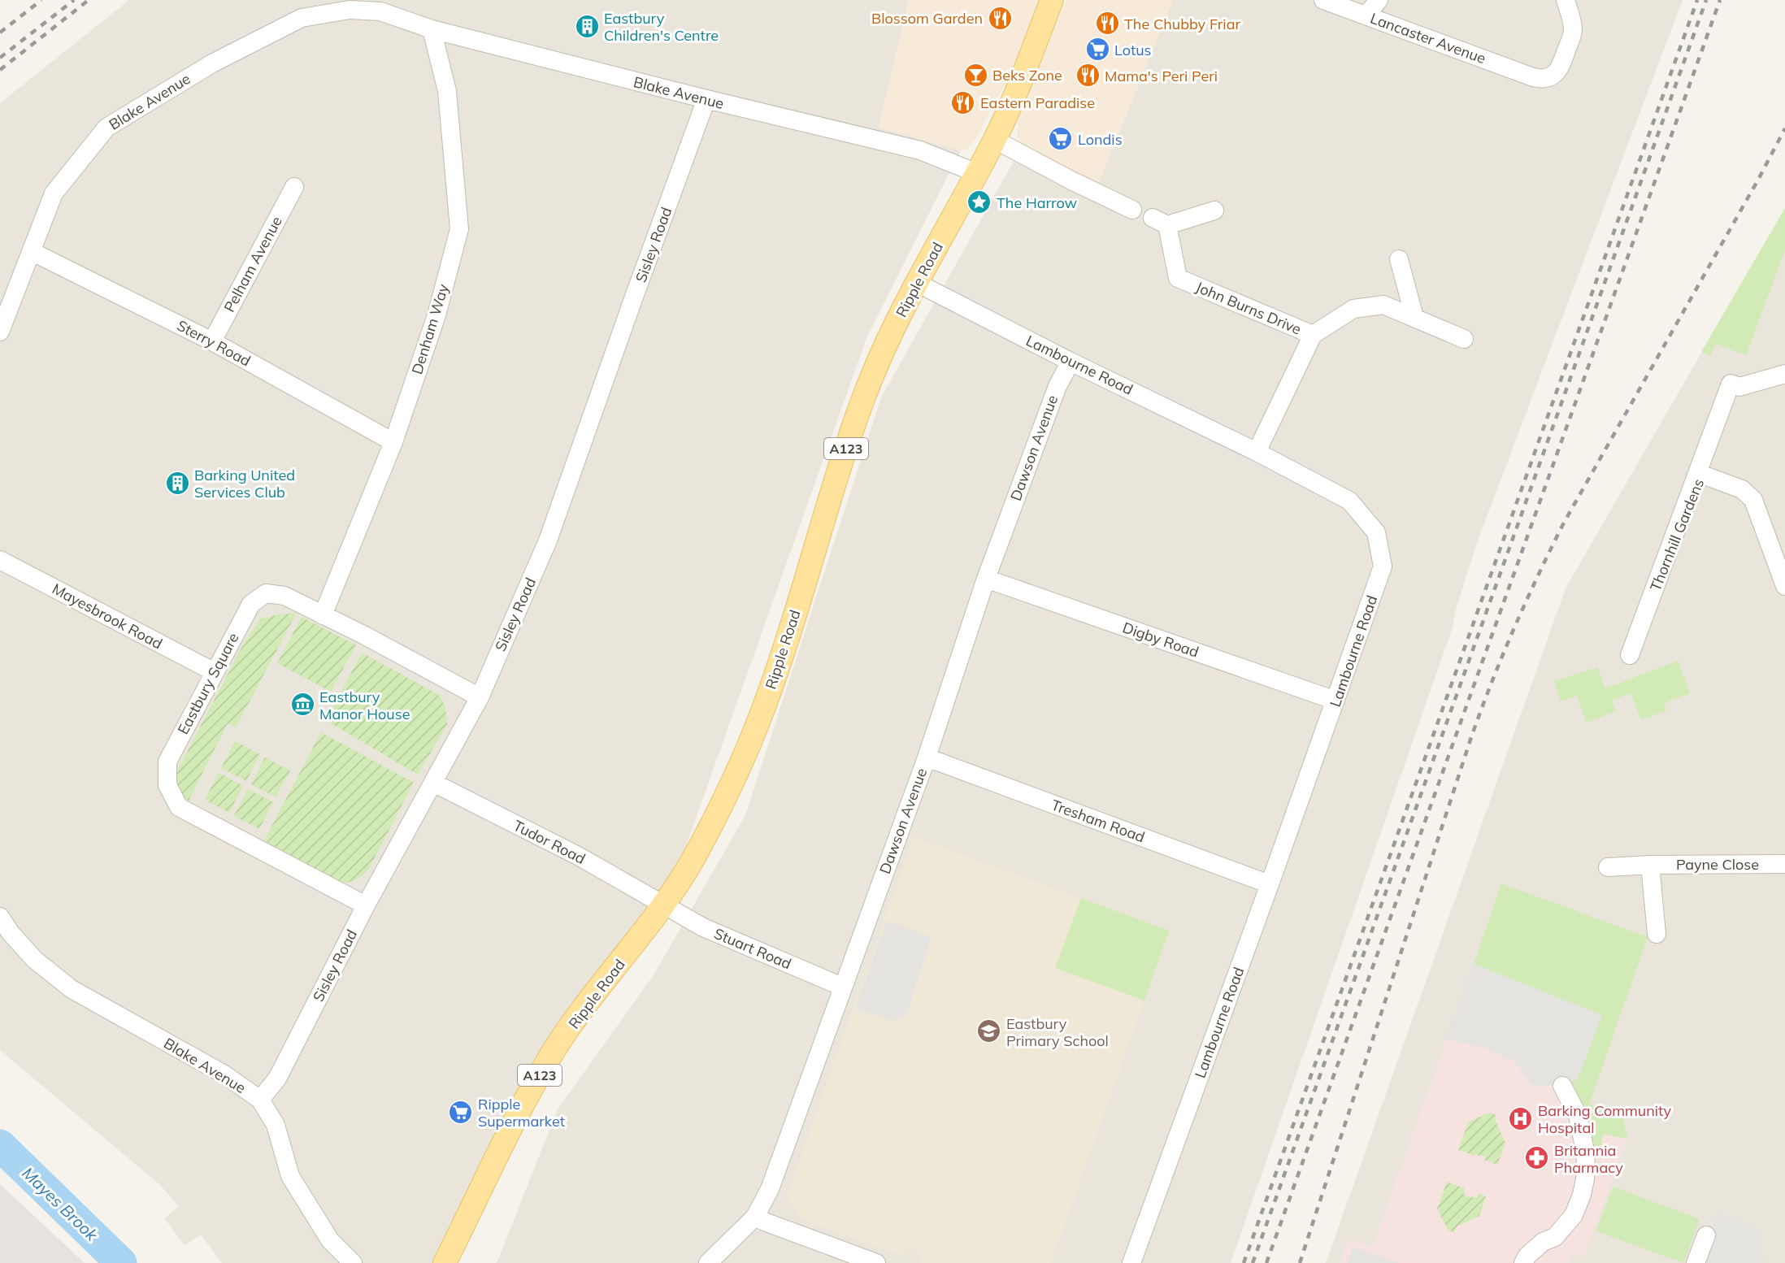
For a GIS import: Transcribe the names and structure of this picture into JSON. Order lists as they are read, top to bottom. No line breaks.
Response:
{"streets":{"main road":["Ripple Road","A123"],"street":["Lancaster Avenue","Blake Avenue","Sisley Road","Pelham Avenue","John Burns Drive","Denham Way","Sterry Road","Lambourne Road","Dawson Avenue","Thornhill Gardens","Mayesbrook Road","Digby Road","Eastbury Square","Tresham Road","Tudor Road","Payne Close","Stuart Road"]},"crossings":[["Blake Avenue","Sisley Road"],["Blake Avenue","Ripple Road"],["Blake Avenue","Denham Way"],["Blake Avenue","Sterry Road"],["Sisley Road","Eastbury Square"],["Sisley Road","Tudor Road"],["Pelham Avenue","Sterry Road"],["Ripple Road","Lambourne Road"],["Ripple Road","Tudor Road"],["Ripple Road","Stuart Road"],["Denham Way","Sterry Road"],["Denham Way","Eastbury Square"],["Lambourne Road","Dawson Avenue"],["Lambourne Road","Digby Road"],["Lambourne Road","Tresham Road"],["Dawson Avenue","Digby Road"],["Dawson Avenue","Tresham Road"],["Dawson Avenue","Stuart Road"],["Mayesbrook Road","Eastbury Square"],["Tudor Road","Stuart Road"]],"water":["Mayes Brook"],"places":{"restaurant":["Blossom Garden","The Chubby Friar","Mama's Peri Peri","Eastern Paradise"],"building":["Eastbury Children's Centre","Barking United Services Club"],"supermarket":["Lotus","Londis","Ripple Supermarket"],"bar":["Beks Zone"],"place":["The Harrow"],"museum":["Eastbury Manor House"],"school or university":["Eastbury Primary School"],"hospital":["Barking Community Hospital"],"pharmacy":["Britannia Pharmacy"]}}
